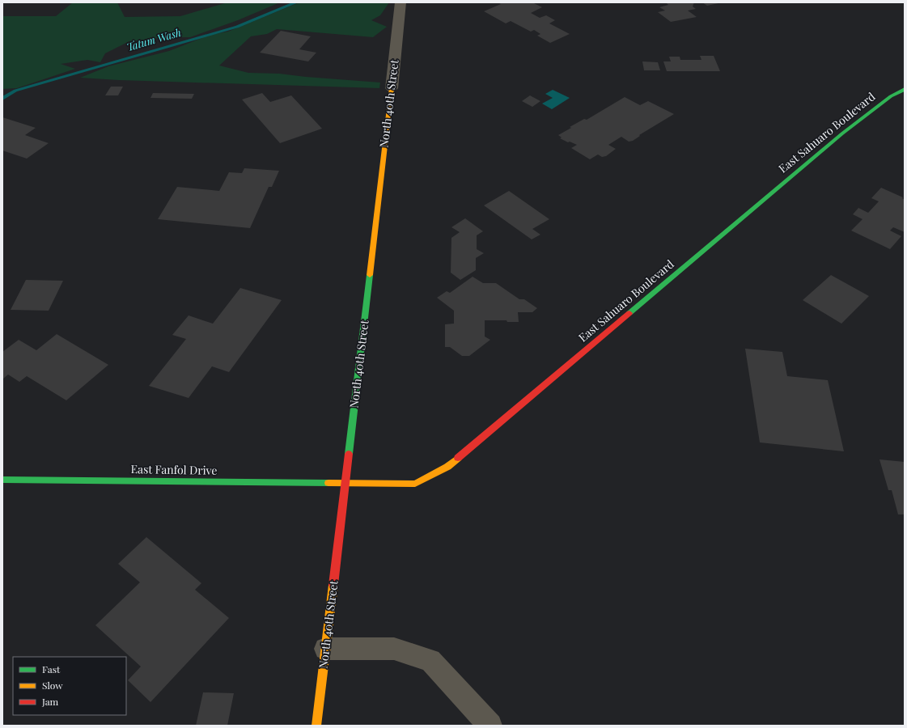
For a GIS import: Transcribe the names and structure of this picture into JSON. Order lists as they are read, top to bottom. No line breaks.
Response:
{"streets":{"street":["North 40th Street","East Sahuaro Boulevard","East Fanfol Drive"]},"crossings":[["North 40th Street","East Sahuaro Boulevard"],["North 40th Street","East Fanfol Drive"],["East Sahuaro Boulevard","East Fanfol Drive"]],"water":["Tatum Wash"],"legend":["Fast","Slow","Jam"]}
